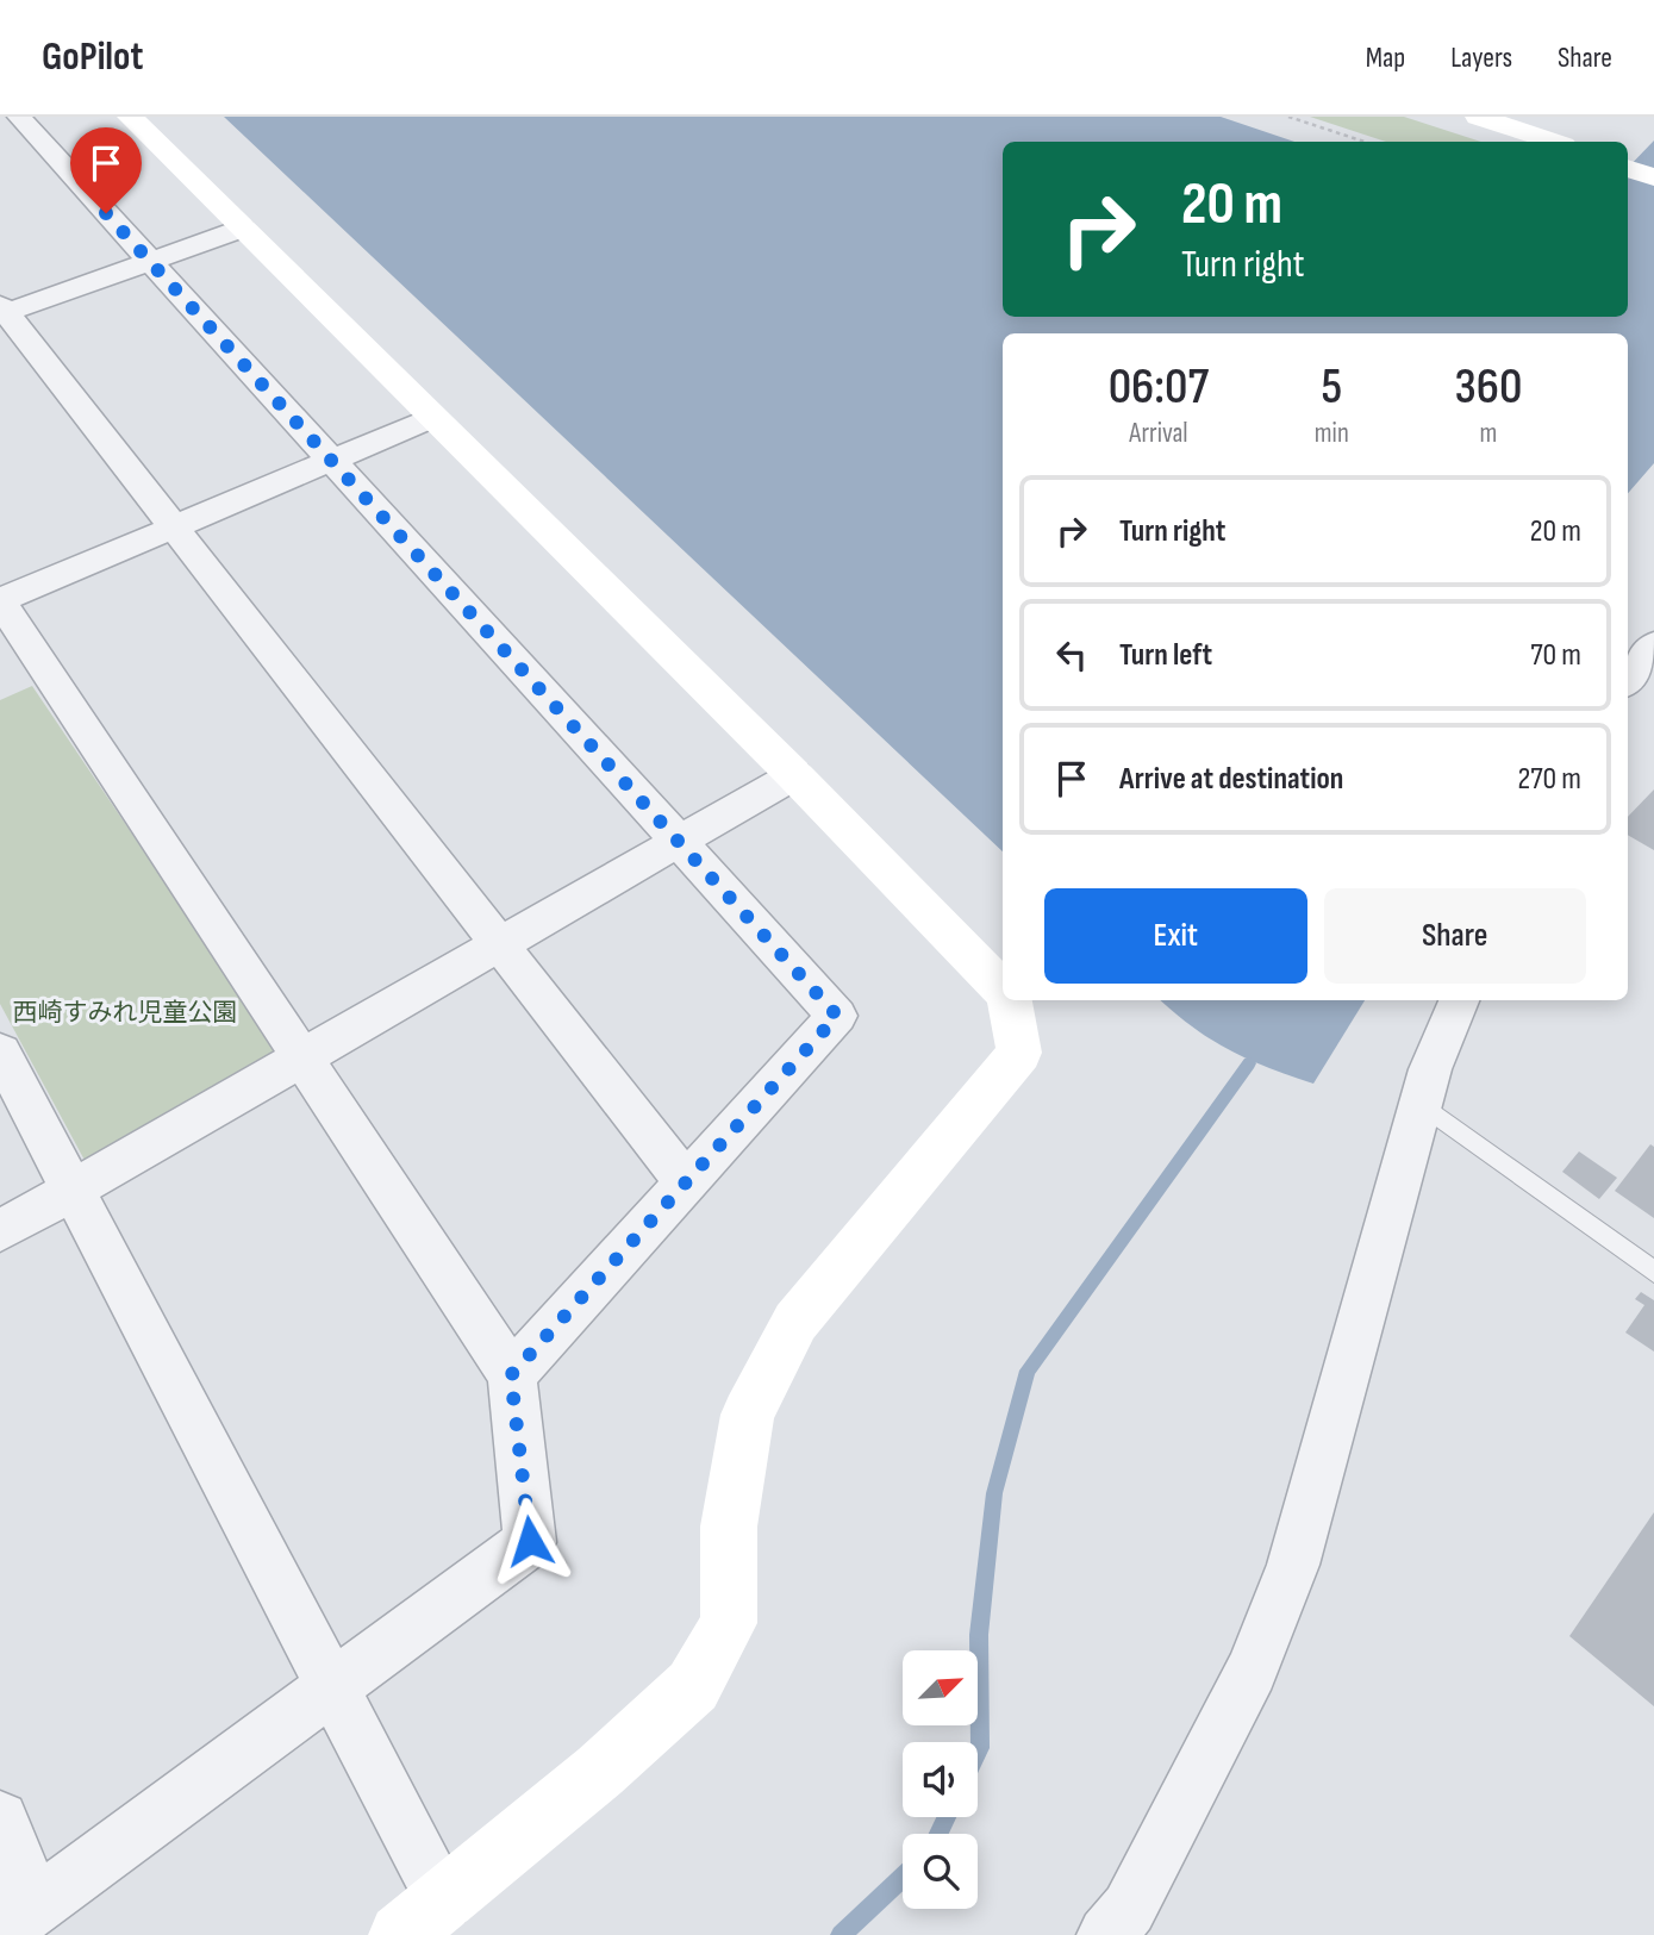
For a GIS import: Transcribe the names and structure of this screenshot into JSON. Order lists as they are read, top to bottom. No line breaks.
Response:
{"parks":["西崎すみれ児童公園"],"north":"top right","page":{"header":"GoPilot","nav":["Map","Layers","Share"],"turn":["20 m","Turn right"],"eta":["06:07","Arrival","5","min","360","m"],"list":[{"name":"Turn right","value":"20 m"},{"name":"Turn left","value":"70 m"},{"name":"Arrive at destination","value":"270 m"}],"buttons":["Exit","Share"]}}
